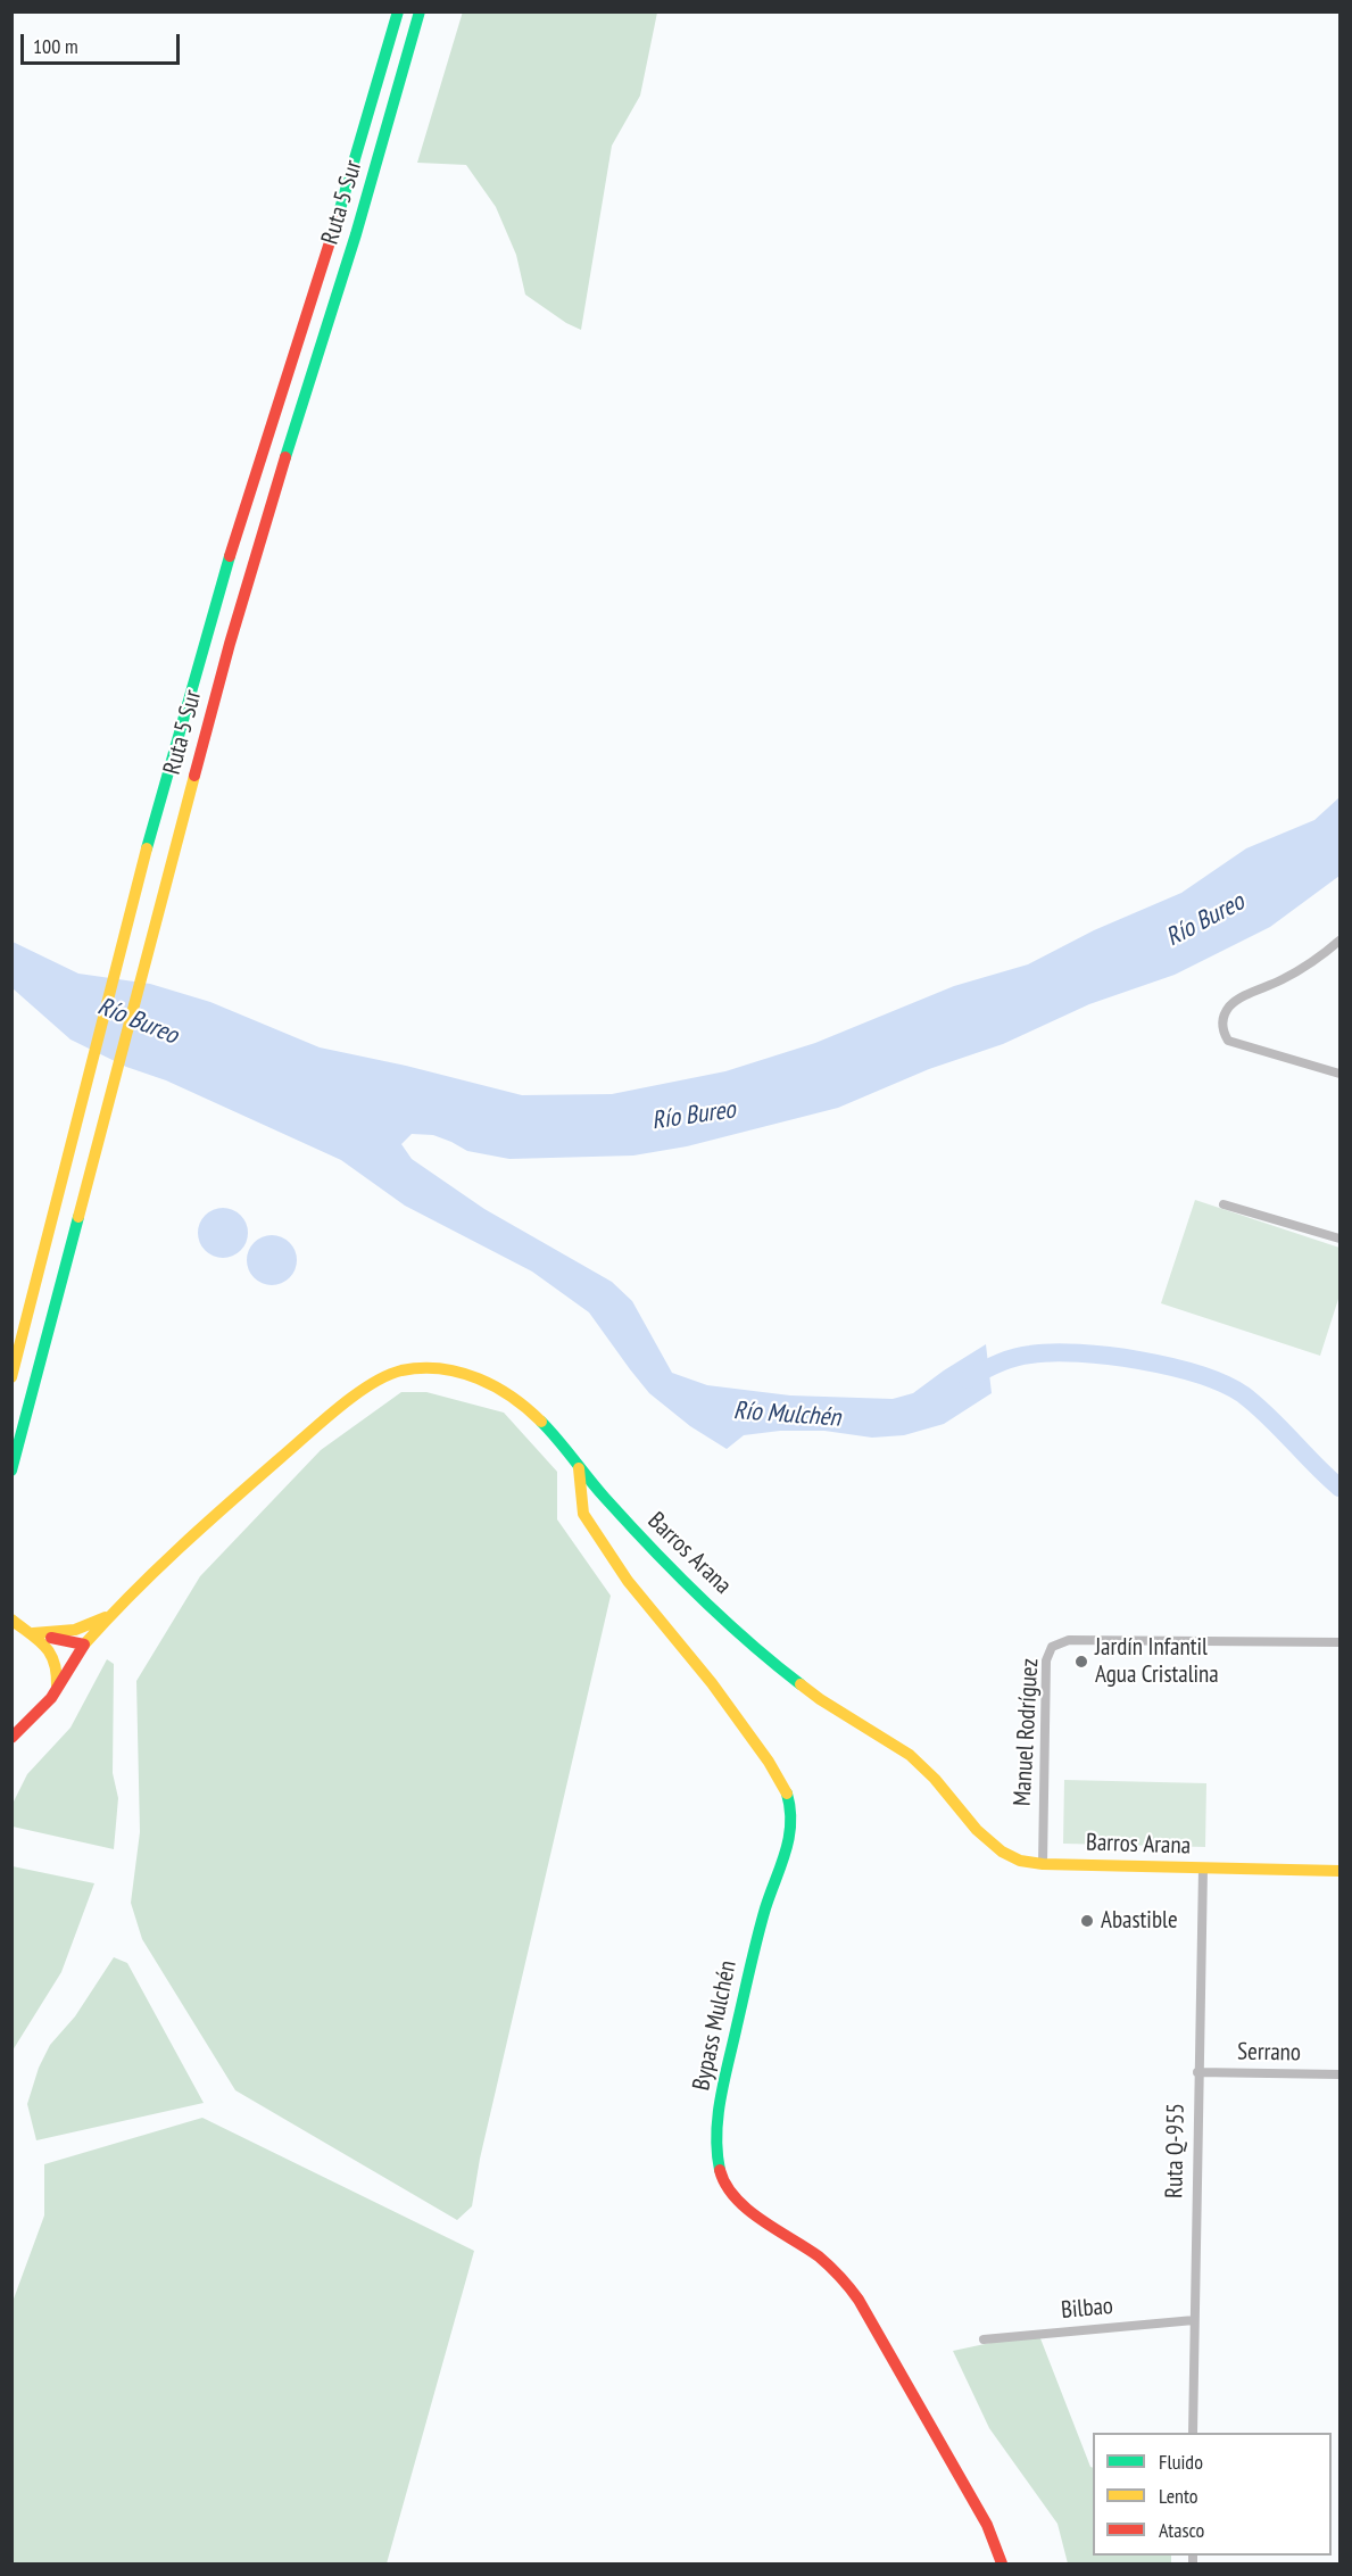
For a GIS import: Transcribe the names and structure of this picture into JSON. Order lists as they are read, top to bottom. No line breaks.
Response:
{"streets":{"main road":["Ruta 5 Sur","Barros Arana","Bypass Mulchén"],"street":["Manuel Rodríguez","Serrano","Ruta Q-955","Bilbao"]},"crossings":[["Barros Arana","Manuel Rodríguez"],["Barros Arana","Bypass Mulchén"],["Barros Arana","Ruta Q-955"],["Serrano","Ruta Q-955"],["Ruta Q-955","Bilbao"]],"water":["Río Bureo","Río Mulchén"],"places":["Jardín Infantil Agua Cristalina","Abastible"],"legend":["Fluido","Lento","Atasco"],"scale_bar":"100 m"}
